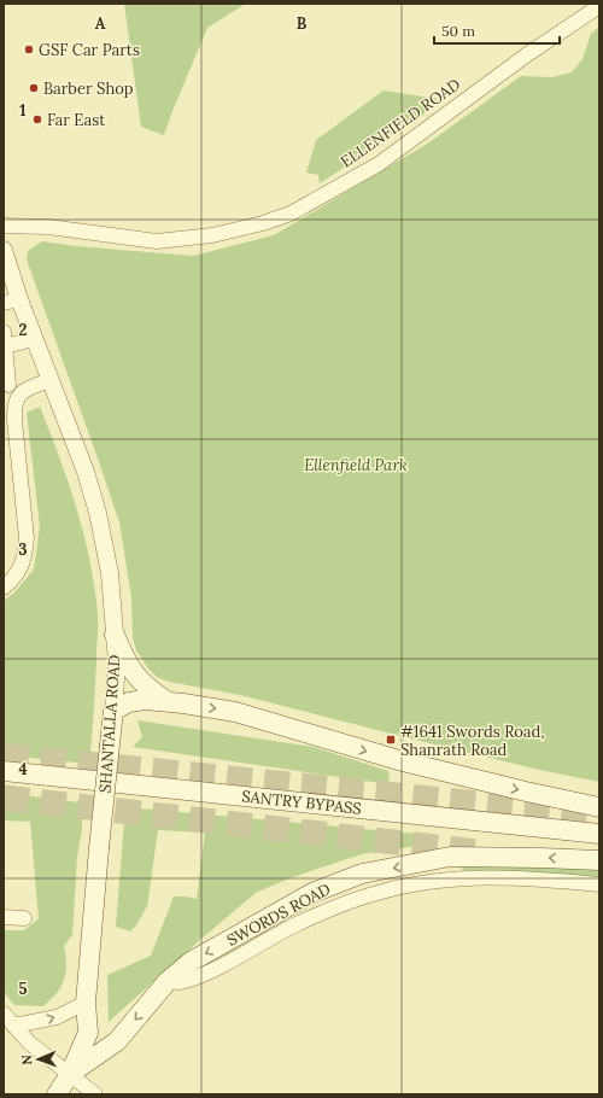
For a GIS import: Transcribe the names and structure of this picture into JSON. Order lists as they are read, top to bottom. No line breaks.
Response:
{"streets":{"main road":["SHANTALLA ROAD","SANTRY BYPASS","SWORDS ROAD"],"street":["ELLENFIELD ROAD"]},"crossings":[["SHANTALLA ROAD","SWORDS ROAD"]],"one_way":["SWORDS ROAD"],"parks":["Ellenfield Park"],"places":{"other":["GSF Car Parts","Barber Shop","Far East"],"transit":["#1641 Swords Road, Shanrath Road"]},"scale_bar":"50 m","north":"left","grid":{"columns":["A","B"],"rows":["1","2","3","4","5"]}}
